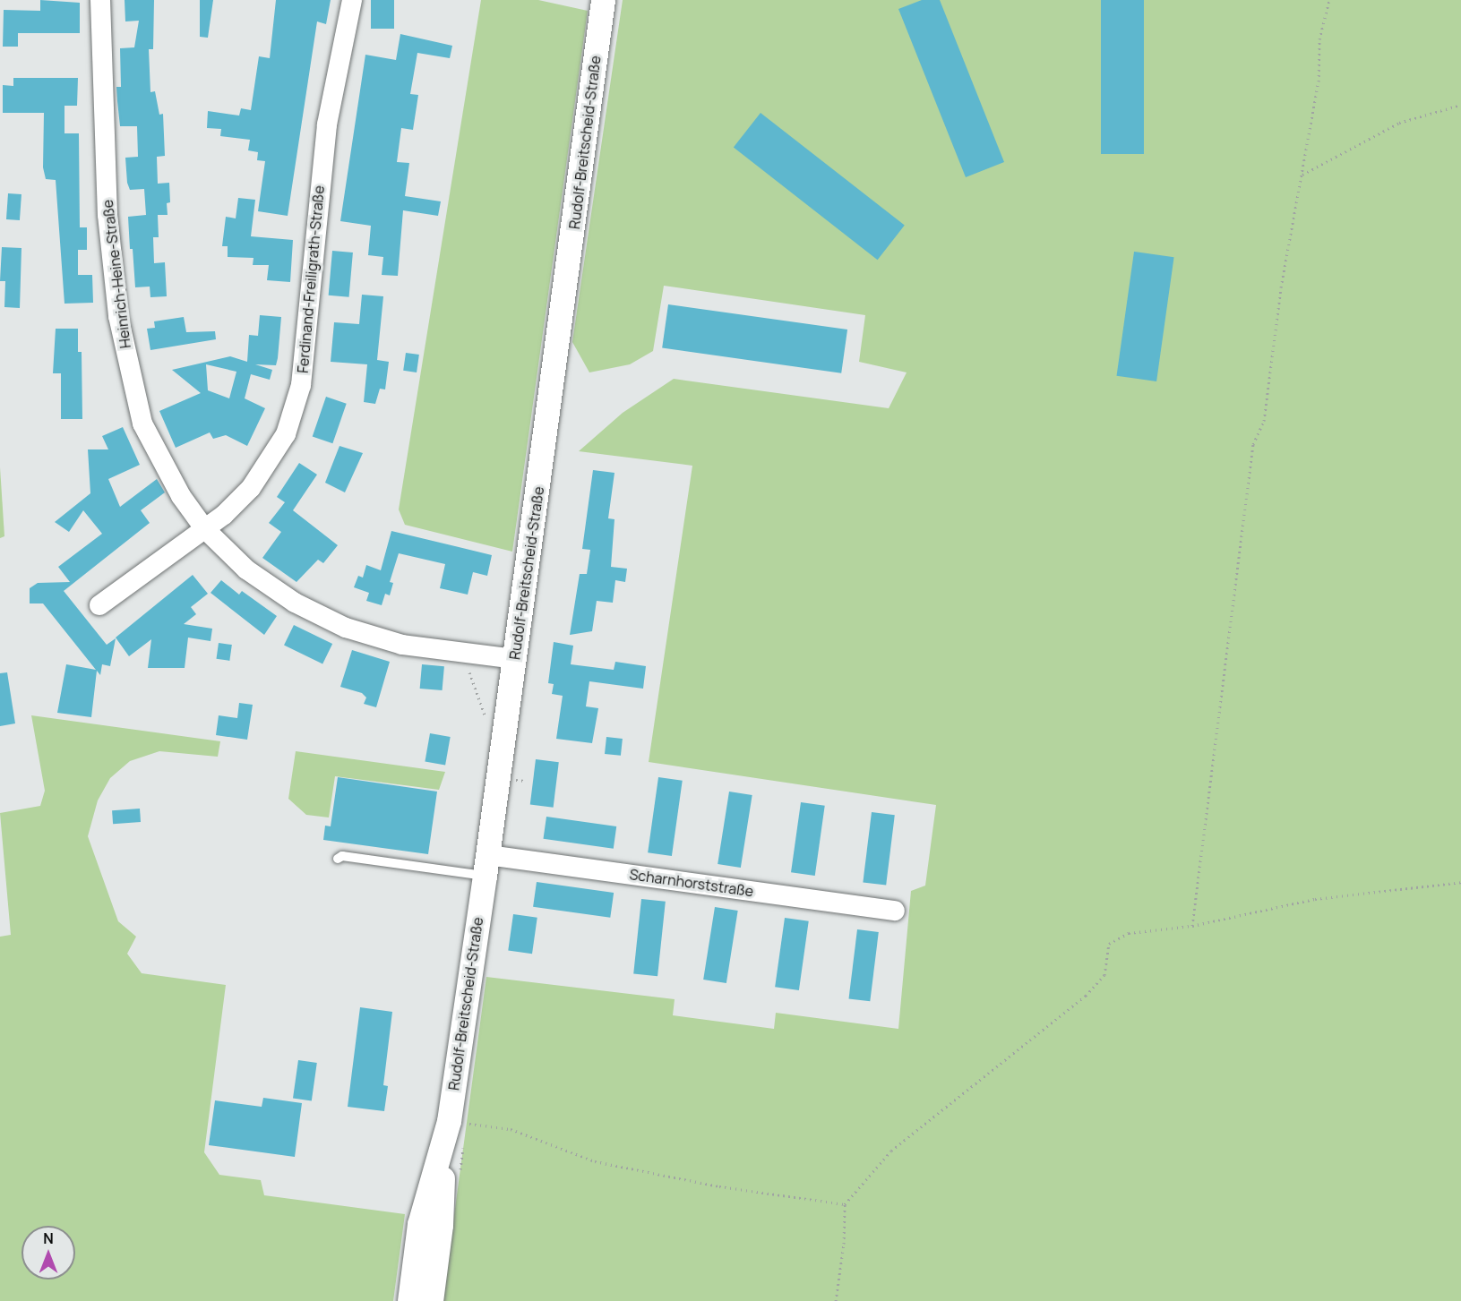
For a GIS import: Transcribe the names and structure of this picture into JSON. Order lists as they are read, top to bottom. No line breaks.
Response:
{"streets":{"street":["Rudolf-Breitscheid-Straße","Heinrich-Heine-Straße","Ferdinand-Freiligrath-Straße","Scharnhorststraße"]},"crossings":[["Rudolf-Breitscheid-Straße","Heinrich-Heine-Straße"],["Rudolf-Breitscheid-Straße","Scharnhorststraße"],["Heinrich-Heine-Straße","Ferdinand-Freiligrath-Straße"]],"north":"top"}
